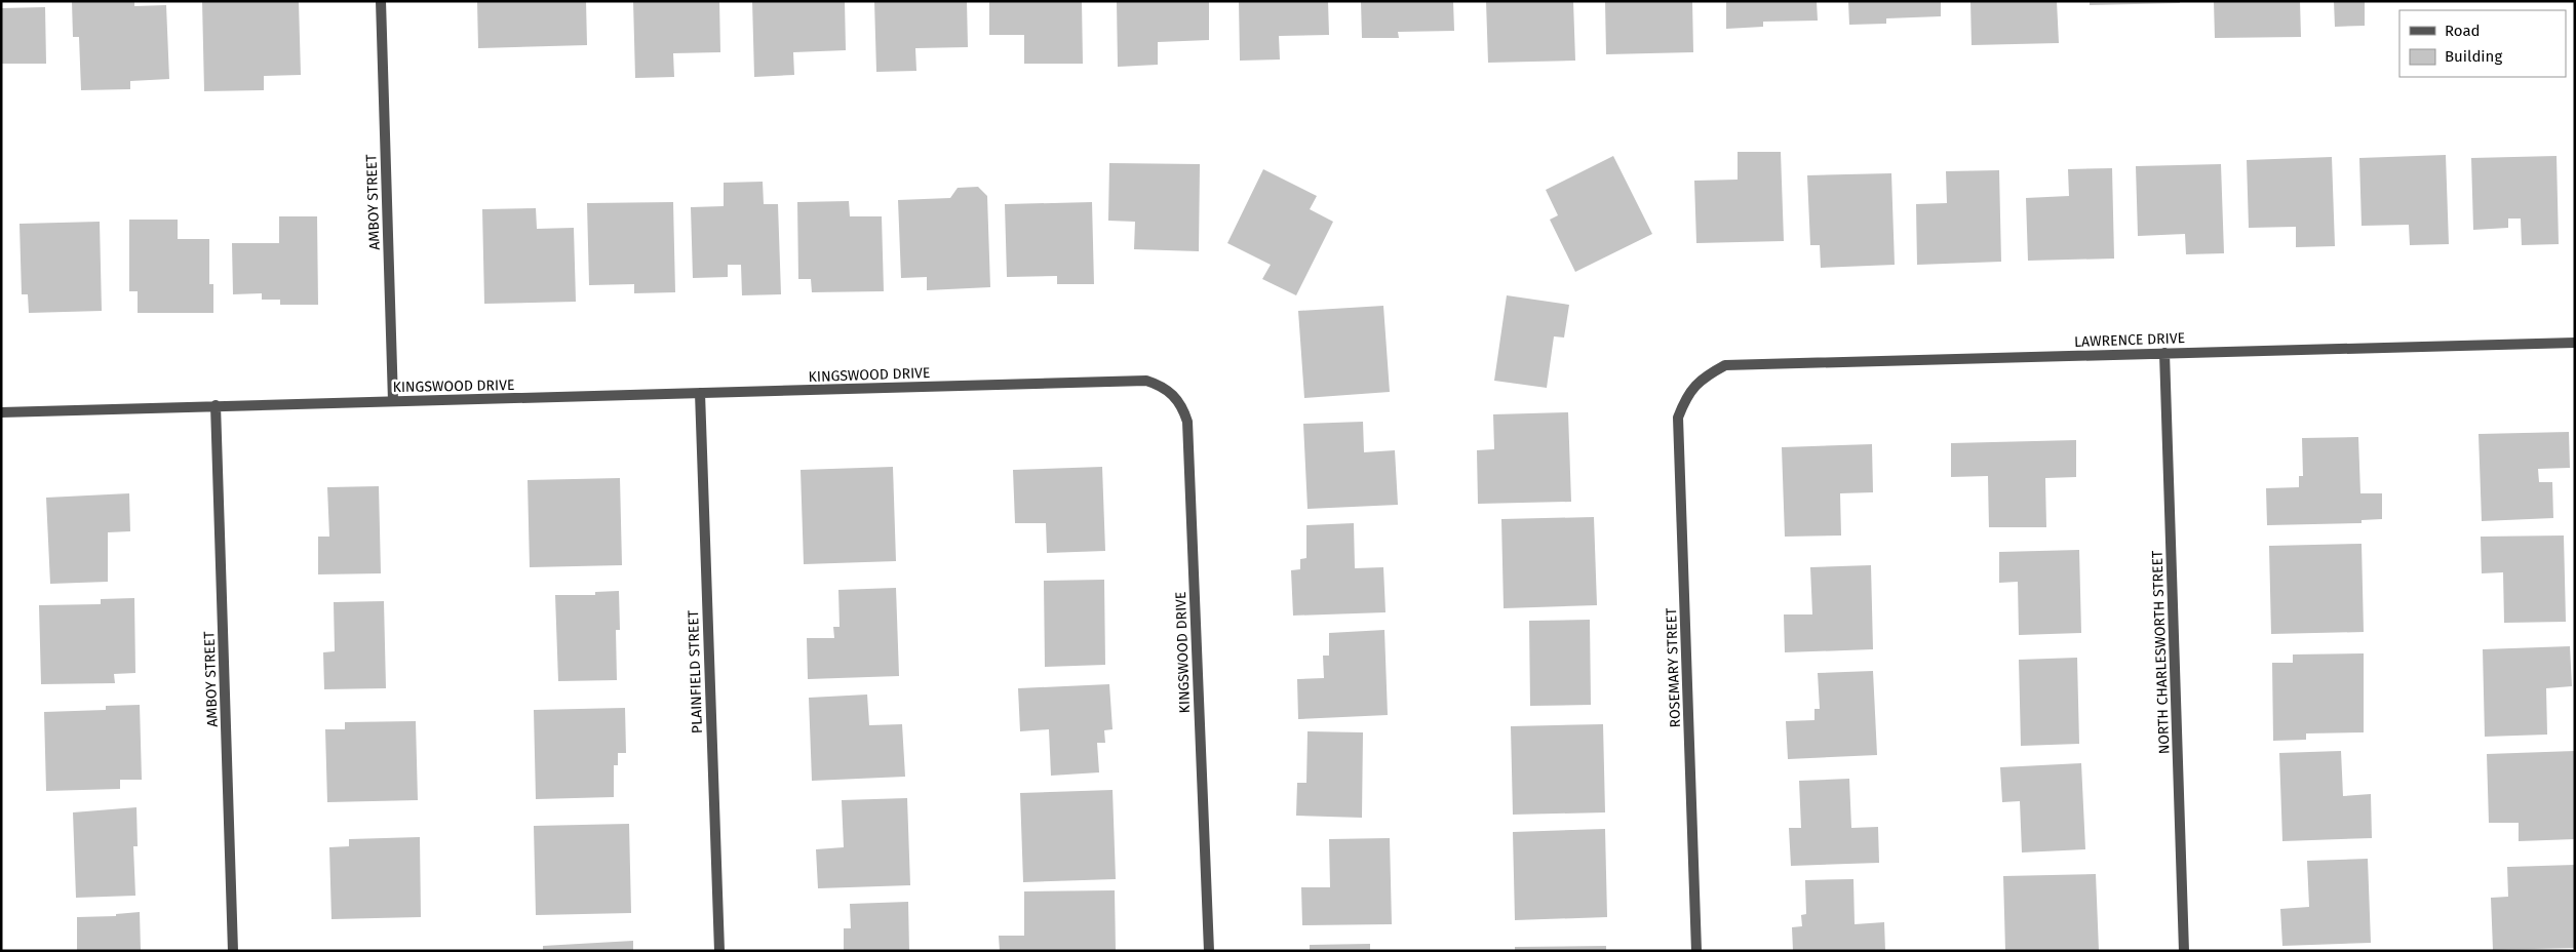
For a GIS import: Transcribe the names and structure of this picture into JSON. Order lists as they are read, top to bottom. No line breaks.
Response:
{"streets":{"street":["AMBOY STREET","LAWRENCE DRIVE","KINGSWOOD DRIVE","NORTH CHARLESWORTH STREET","ROSEMARY STREET","PLAINFIELD STREET"]},"crossings":[["AMBOY STREET","KINGSWOOD DRIVE"],["LAWRENCE DRIVE","NORTH CHARLESWORTH STREET"],["LAWRENCE DRIVE","ROSEMARY STREET"],["KINGSWOOD DRIVE","PLAINFIELD STREET"]],"legend":["Road","Building"]}
